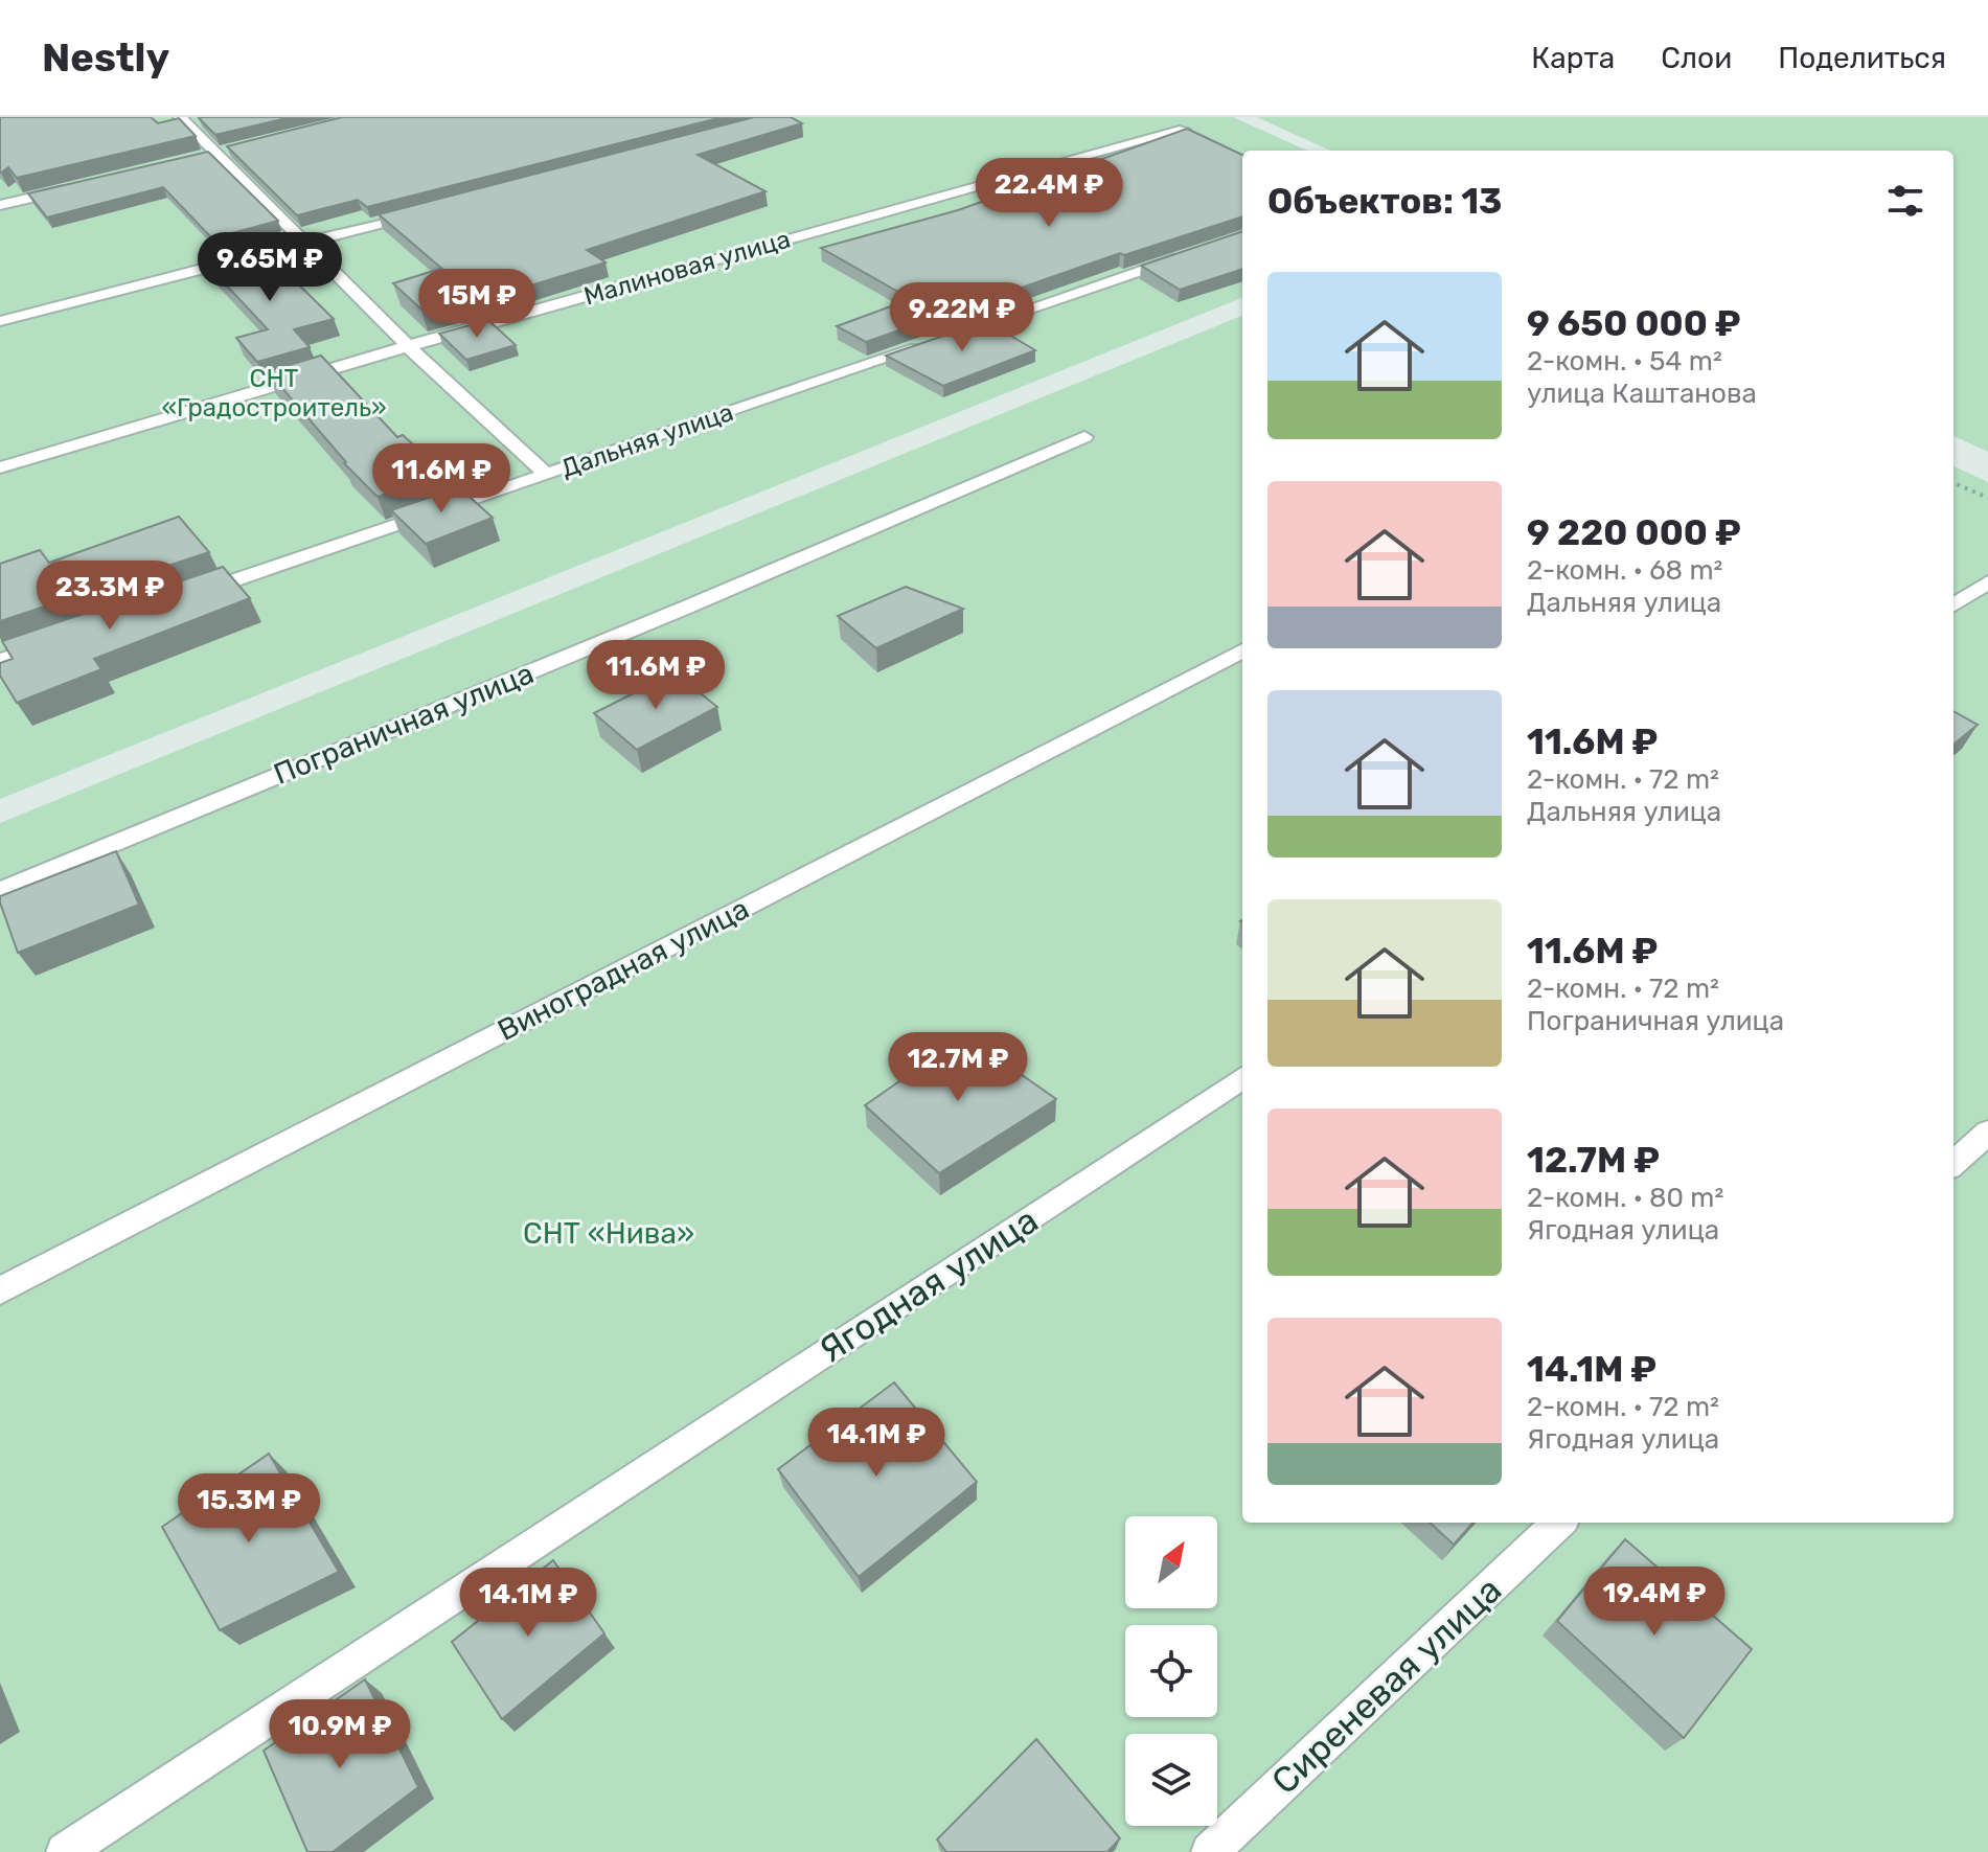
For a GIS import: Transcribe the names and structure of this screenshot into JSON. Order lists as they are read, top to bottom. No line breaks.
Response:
{"streets":{"street":["Малиновая улица","Дальняя улица","Пограничная улица","Виноградная улица","Ягодная улица","Сиреневая улица"]},"parks":["СНТ «Градостроитель»","СНТ «Нива»"],"north":"top right","page":{"header":"Nestly","nav":["Карта","Слои","Поделиться"],"heading":"Объектов: 13","price":["22.4M ₽","9.65M ₽","15M ₽","9.22M ₽","11.6M ₽","23.3M ₽","11.6M ₽","12.7M ₽","14.1M ₽","15.3M ₽","19.4M ₽","14.1M ₽","10.9M ₽"],"list":[{"name":"9 650 000 ₽","note":"2-комн. · 54 m² · улица Каштанова"},{"name":"9 220 000 ₽","note":"2-комн. · 68 m² · Дальняя улица"},{"name":"11.6M ₽","note":"2-комн. · 72 m² · Дальняя улица"},{"name":"11.6M ₽","note":"2-комн. · 72 m² · Пограничная улица"},{"name":"12.7M ₽","note":"2-комн. · 80 m² · Ягодная улица"},{"name":"14.1M ₽","note":"2-комн. · 72 m² · Ягодная улица"}]}}
